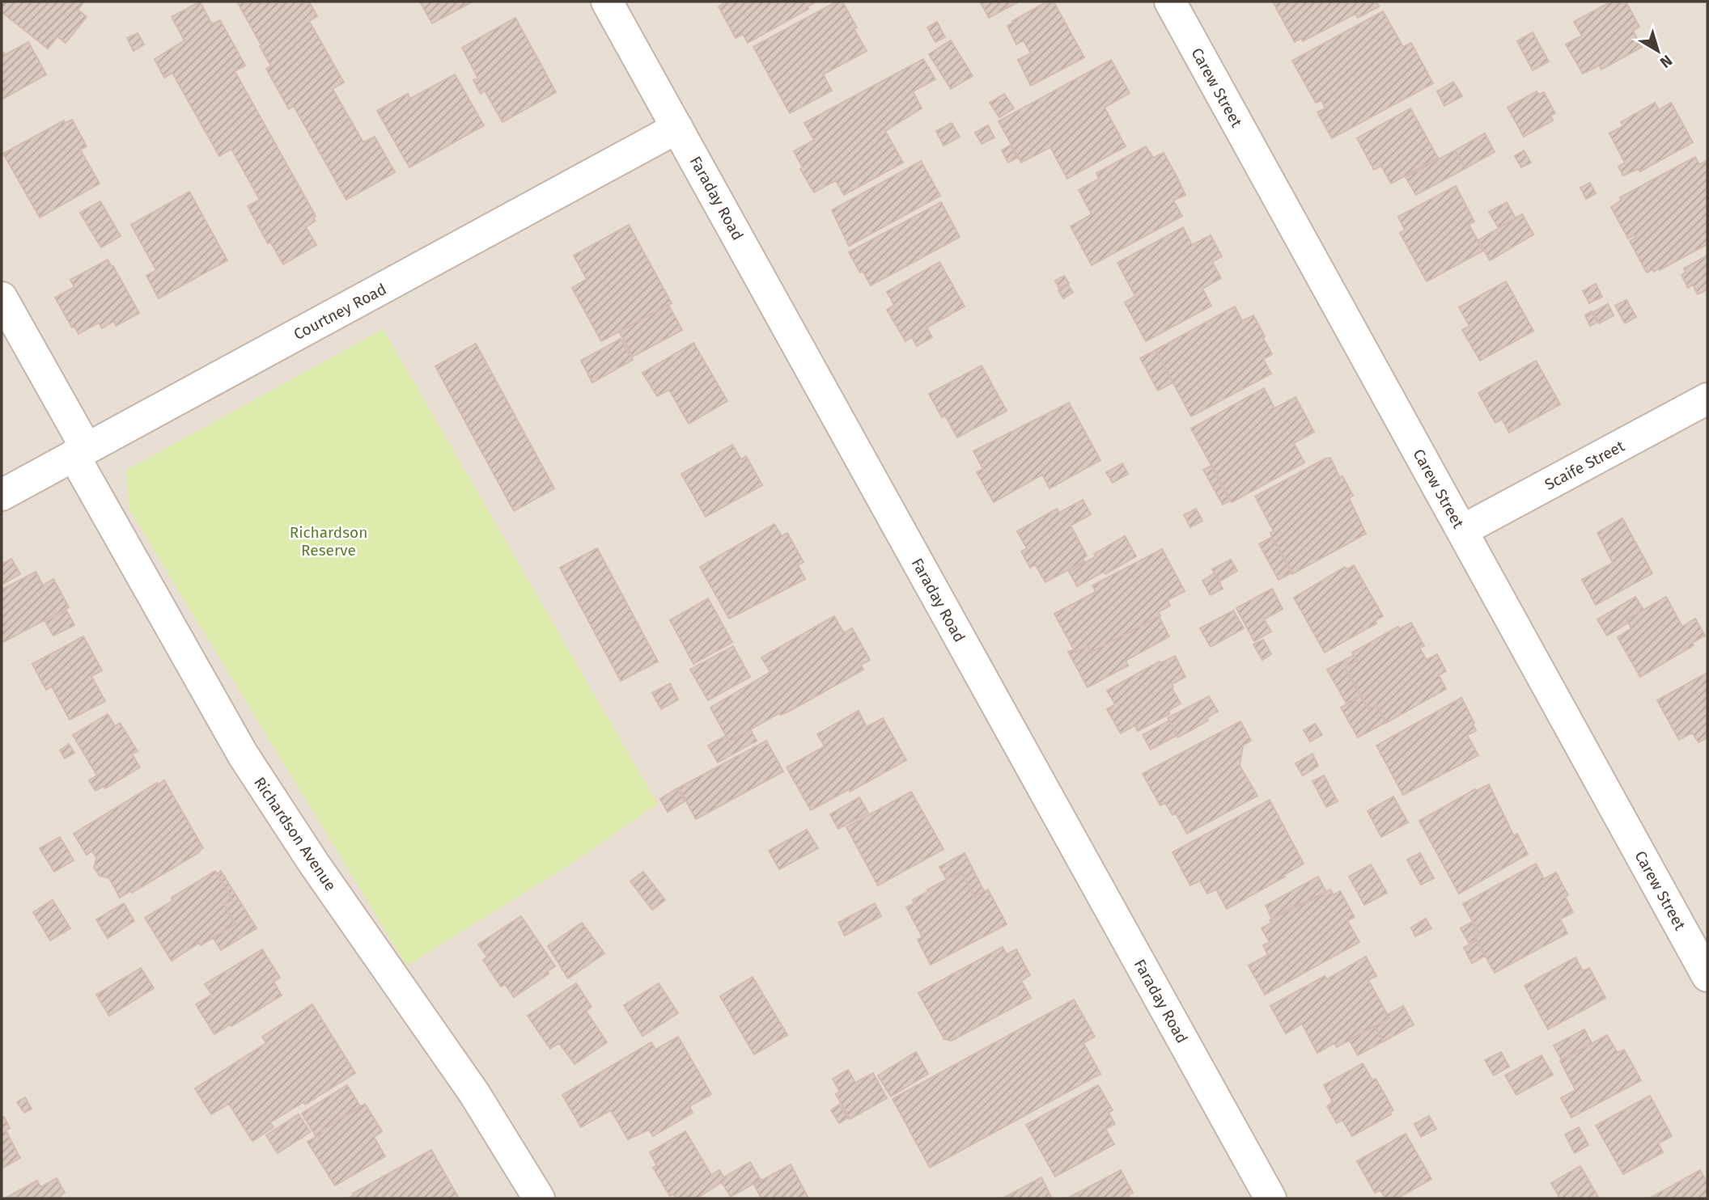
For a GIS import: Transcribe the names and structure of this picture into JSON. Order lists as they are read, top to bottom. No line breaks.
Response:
{"streets":{"street":["Carew Street","Faraday Road","Courtney Road","Scaife Street","Richardson Avenue"]},"crossings":[["Carew Street","Scaife Street"],["Faraday Road","Courtney Road"],["Courtney Road","Richardson Avenue"]],"parks":["Richardson Reserve"],"north":"bottom right"}
